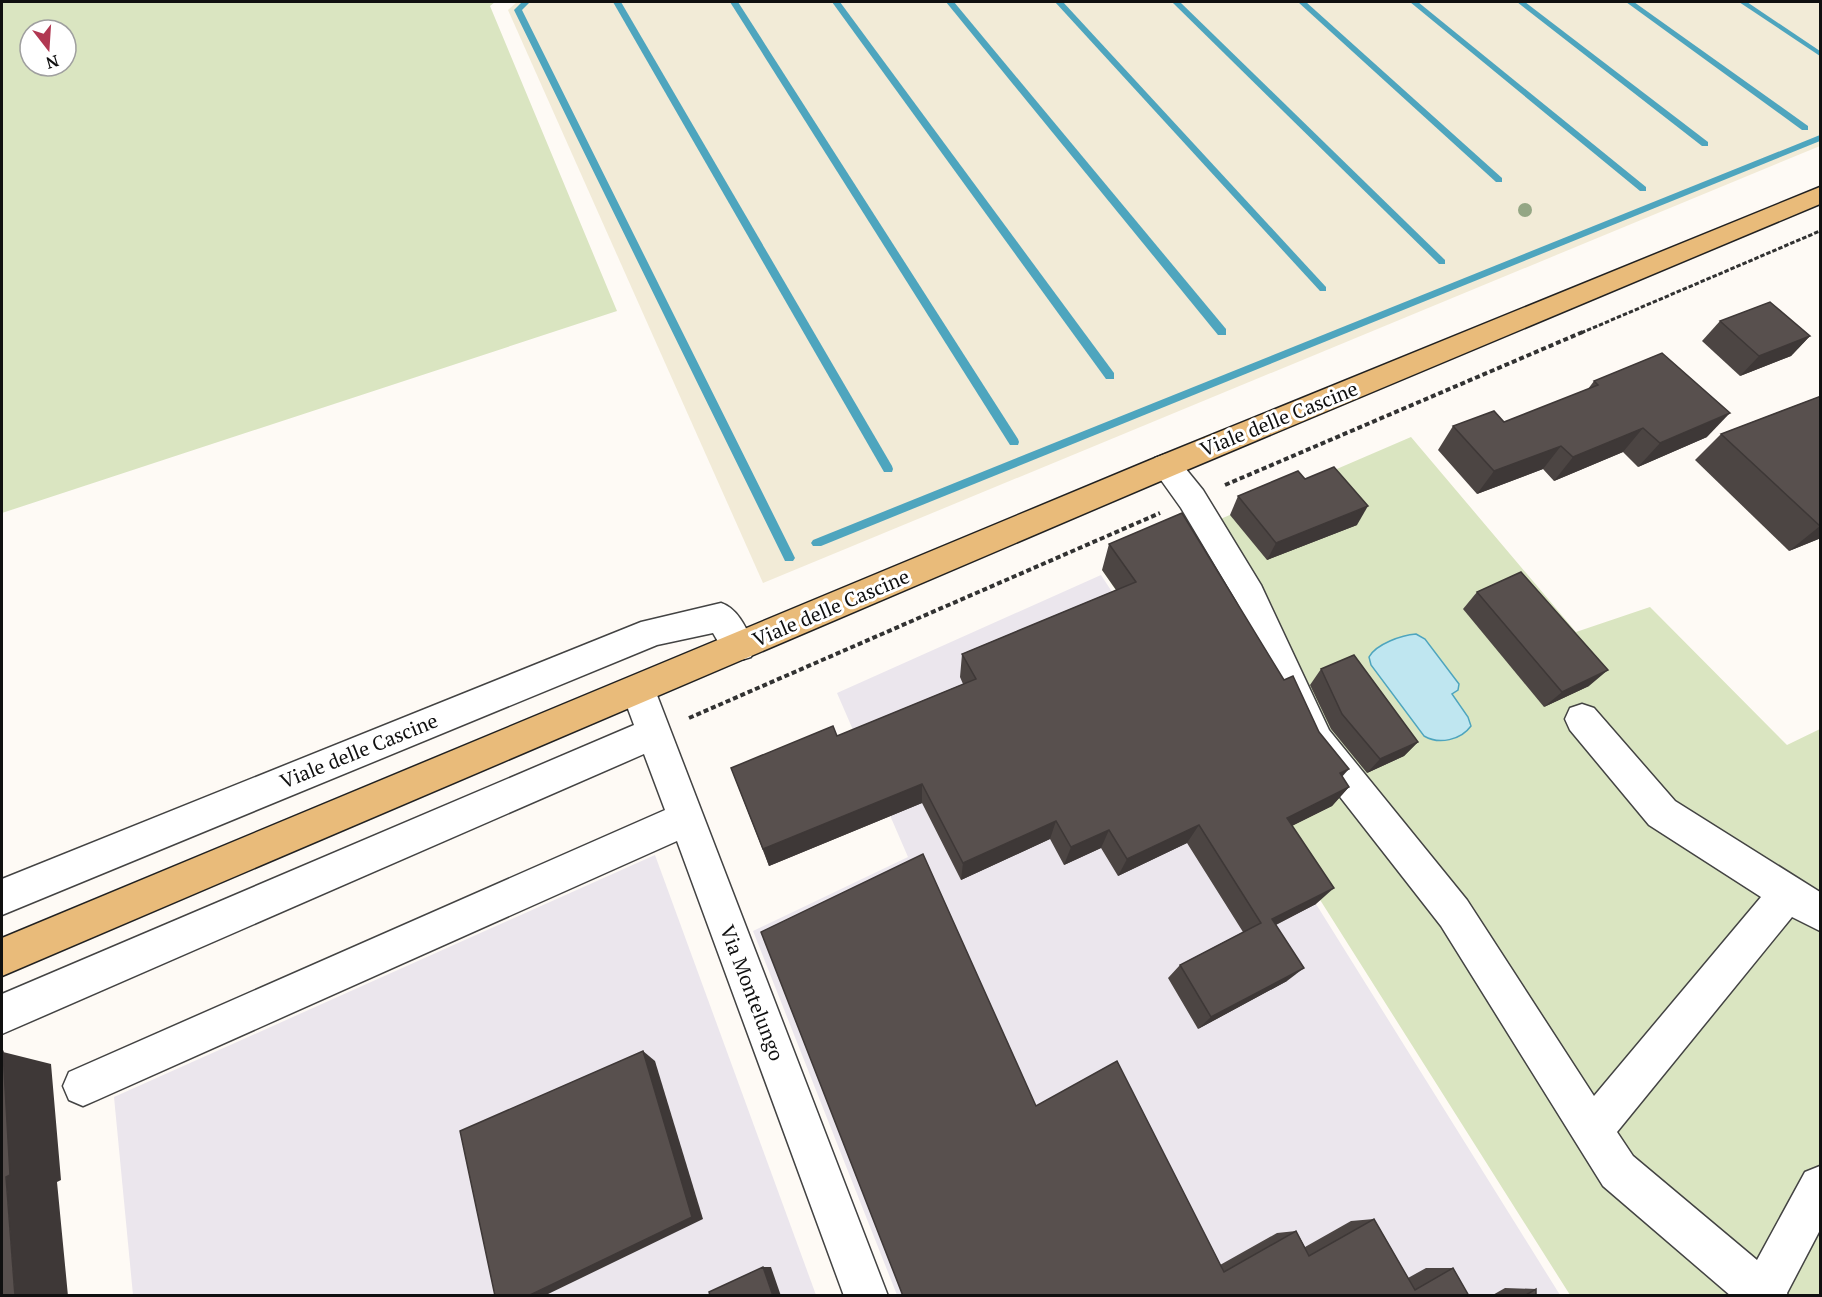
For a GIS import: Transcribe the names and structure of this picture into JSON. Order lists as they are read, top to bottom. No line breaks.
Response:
{"streets":{"main road":["Viale delle Cascine"],"street":["Via Montelungo"]},"crossings":[["Viale delle Cascine","Via Montelungo"]],"north":"bottom"}
